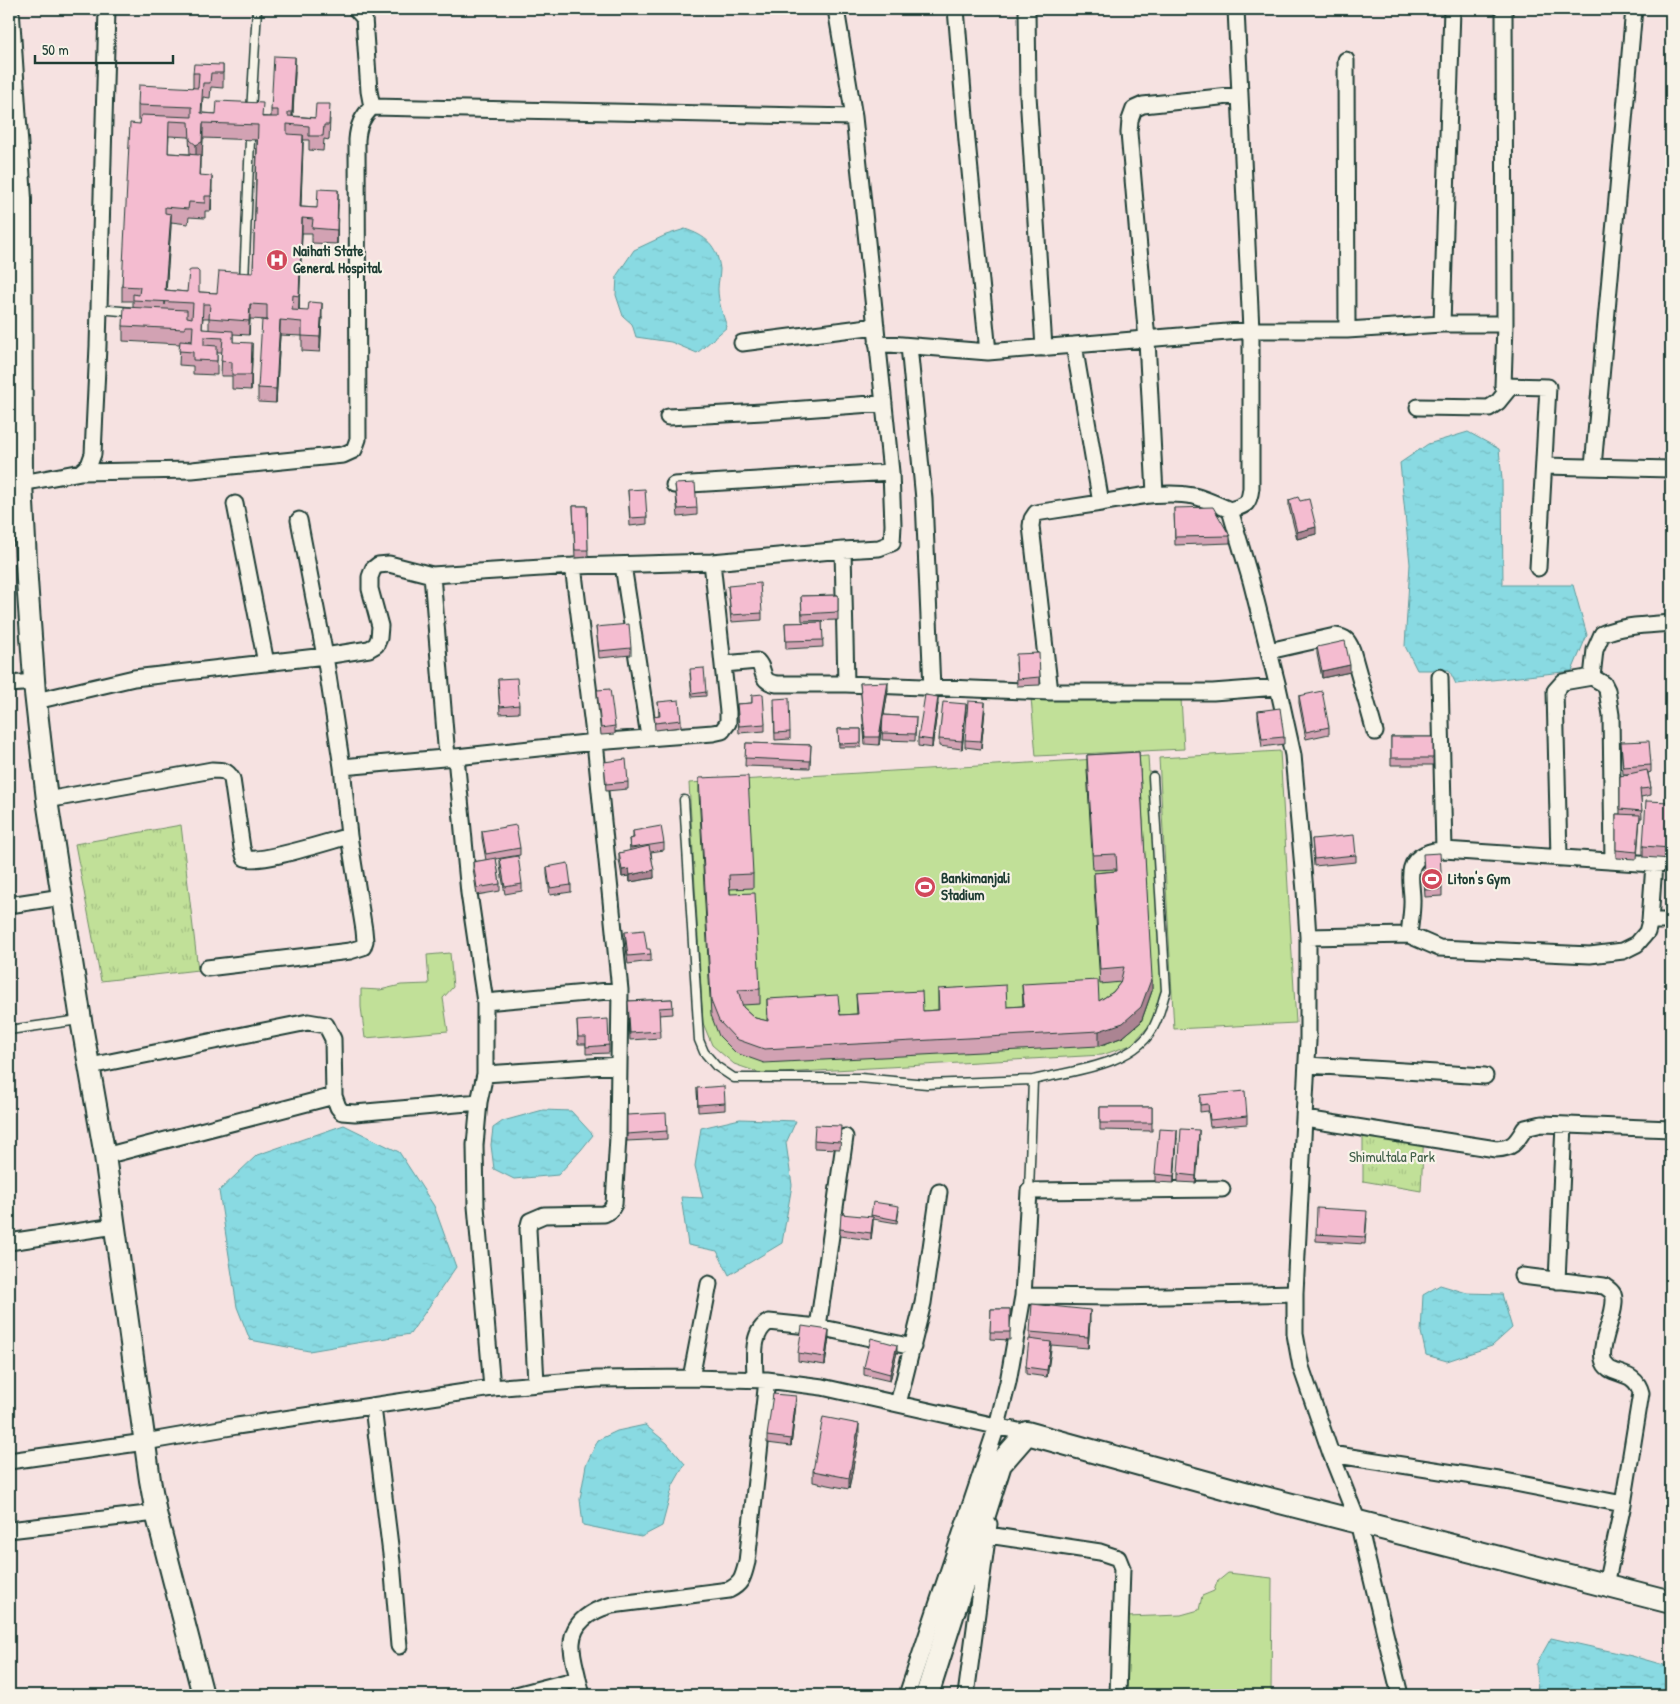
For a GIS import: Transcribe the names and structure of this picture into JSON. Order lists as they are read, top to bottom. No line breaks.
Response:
{"parks":["Shimultala Park"],"places":{"hospital":["Naihati State General Hospital"],"sports":["Liton's Gym","Bankimanjali Stadium"]},"scale_bar":"50 m"}
